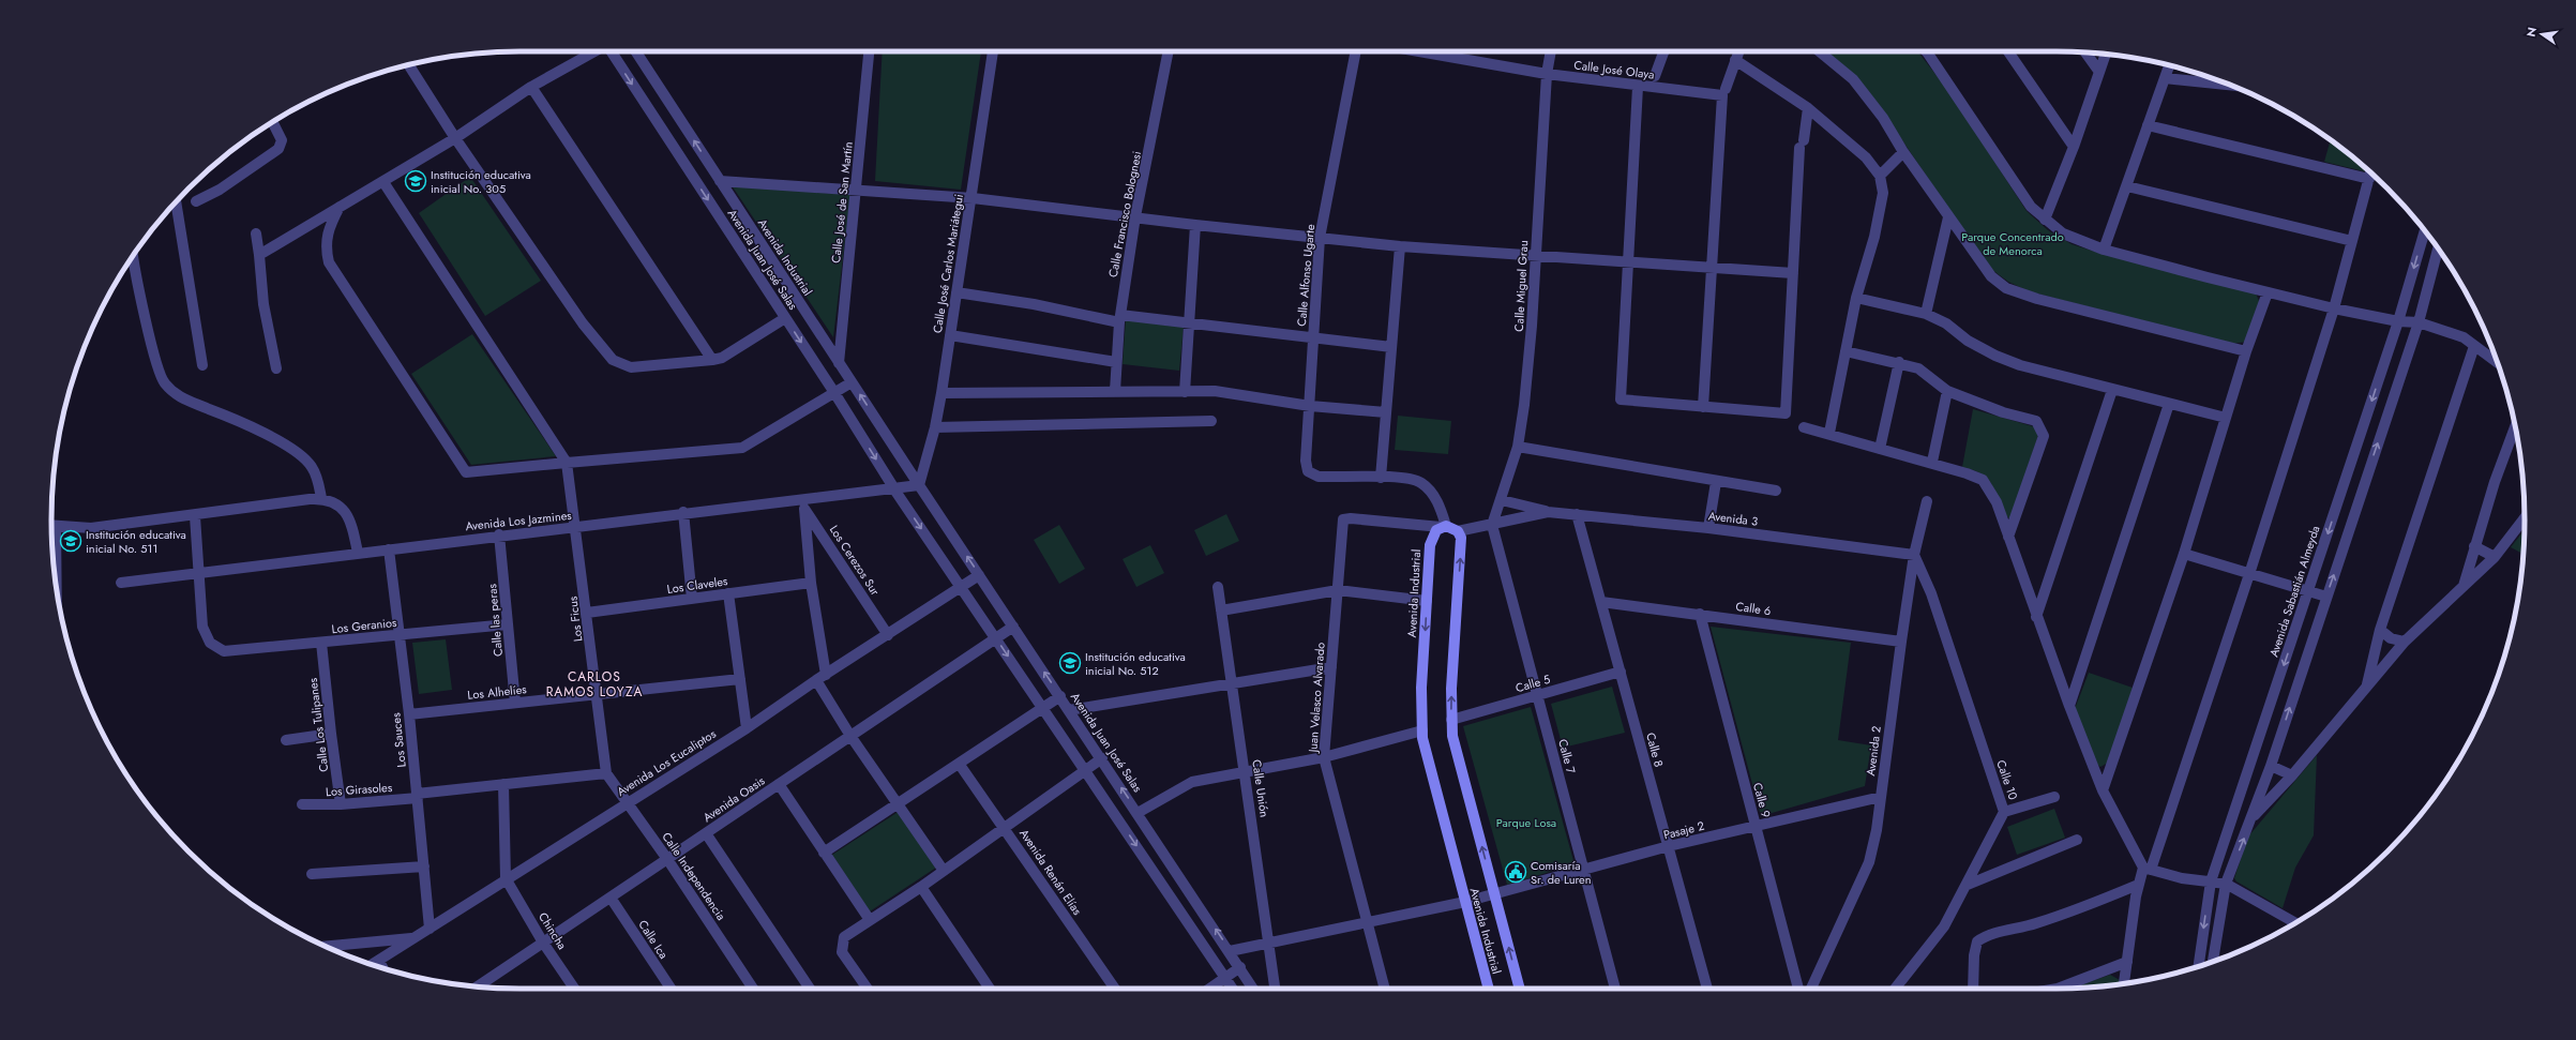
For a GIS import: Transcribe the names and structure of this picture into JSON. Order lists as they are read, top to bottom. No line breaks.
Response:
{"streets":{"street":["Calle José Olaya","Calle José de San Martín","Calle Francisco Bolognesi","Avenida Industrial","Avenida Juan José Salas","Calle José Carlos Mariátegui","Calle Alfonso Ugarte","Calle Miguel Grau","Avenida 3","Avenida Los Jazmines","Los Cerezos Sur","Los Claveles","Avenida Sabastián Almeyda","Calle 6","Los Ficus","Calle las peras","Los Geranios","Calle 5","Los Alhelíes","Juan Velasco Alvarado","Calle Los Tulipanes","Los Sauces","Calle 8","Avenida 2","Calle 7","Avenida Los Eucaliptos","Calle 10","Calle Unión","Los Girasoles","Avenida Oasis","Calle 9","Pasaje 2","Avenida Renán Elías","Calle Independencia","Chincha","Calle Ica"]},"crossings":[["Calle José Olaya","Calle Miguel Grau"],["Calle José de San Martín","Avenida Industrial"],["Avenida Industrial","Avenida Juan José Salas"],["Avenida Industrial","Calle José Carlos Mariátegui"],["Avenida Industrial","Avenida 3"],["Avenida Industrial","Avenida Los Jazmines"],["Avenida Industrial","Calle 5"],["Avenida Industrial","Juan Velasco Alvarado"],["Avenida Industrial","Pasaje 2"],["Avenida Juan José Salas","Calle José Carlos Mariátegui"],["Avenida Juan José Salas","Avenida Los Jazmines"],["Avenida Juan José Salas","Avenida Los Eucaliptos"],["Avenida Juan José Salas","Avenida Oasis"],["Avenida Juan José Salas","Pasaje 2"],["Calle José Carlos Mariátegui","Avenida Los Jazmines"],["Calle Miguel Grau","Avenida 3"],["Calle Miguel Grau","Calle 7"],["Avenida 3","Calle 8"],["Avenida 3","Avenida 2"],["Avenida 3","Calle 7"],["Avenida 3","Calle 10"],["Avenida Los Jazmines","Los Cerezos Sur"],["Avenida Los Jazmines","Los Ficus"],["Avenida Los Jazmines","Calle las peras"],["Avenida Los Jazmines","Los Geranios"],["Avenida Los Jazmines","Los Sauces"],["Los Cerezos Sur","Avenida Los Eucaliptos"],["Los Claveles","Los Ficus"],["Calle 6","Calle 8"],["Calle 6","Avenida 2"],["Calle 6","Calle 9"],["Los Ficus","Los Alhelíes"],["Los Ficus","Los Girasoles"],["Los Ficus","Calle Independencia"],["Calle las peras","Los Geranios"],["Calle las peras","Los Alhelíes"],["Los Geranios","Calle Los Tulipanes"],["Los Geranios","Los Sauces"],["Calle 5","Calle 8"],["Calle 5","Calle 7"],["Los Alhelíes","Los Sauces"],["Juan Velasco Alvarado","Pasaje 2"],["Calle Los Tulipanes","Los Girasoles"],["Los Sauces","Avenida Los Eucaliptos"],["Los Sauces","Los Girasoles"],["Calle 8","Pasaje 2"],["Avenida 2","Calle 10"],["Avenida 2","Pasaje 2"],["Calle 7","Pasaje 2"],["Avenida Los Eucaliptos","Calle Independencia"],["Avenida Los Eucaliptos","Chincha"],["Calle Unión","Pasaje 2"],["Los Girasoles","Calle Independencia"],["Avenida Oasis","Calle Independencia"],["Avenida Oasis","Chincha"],["Avenida Oasis","Calle Ica"],["Calle 9","Pasaje 2"]],"districts":["CARLOS RAMOS LOYZA"],"parks":["Parque Concentrado de Menorca","Parque Losa"],"places":{"school or university":["Institución educativa inicial No. 305","Institución educativa inicial No. 511","Institución educativa inicial No. 512"],"public building":["Comisaría Sr. de Luren"]},"north":"left"}
